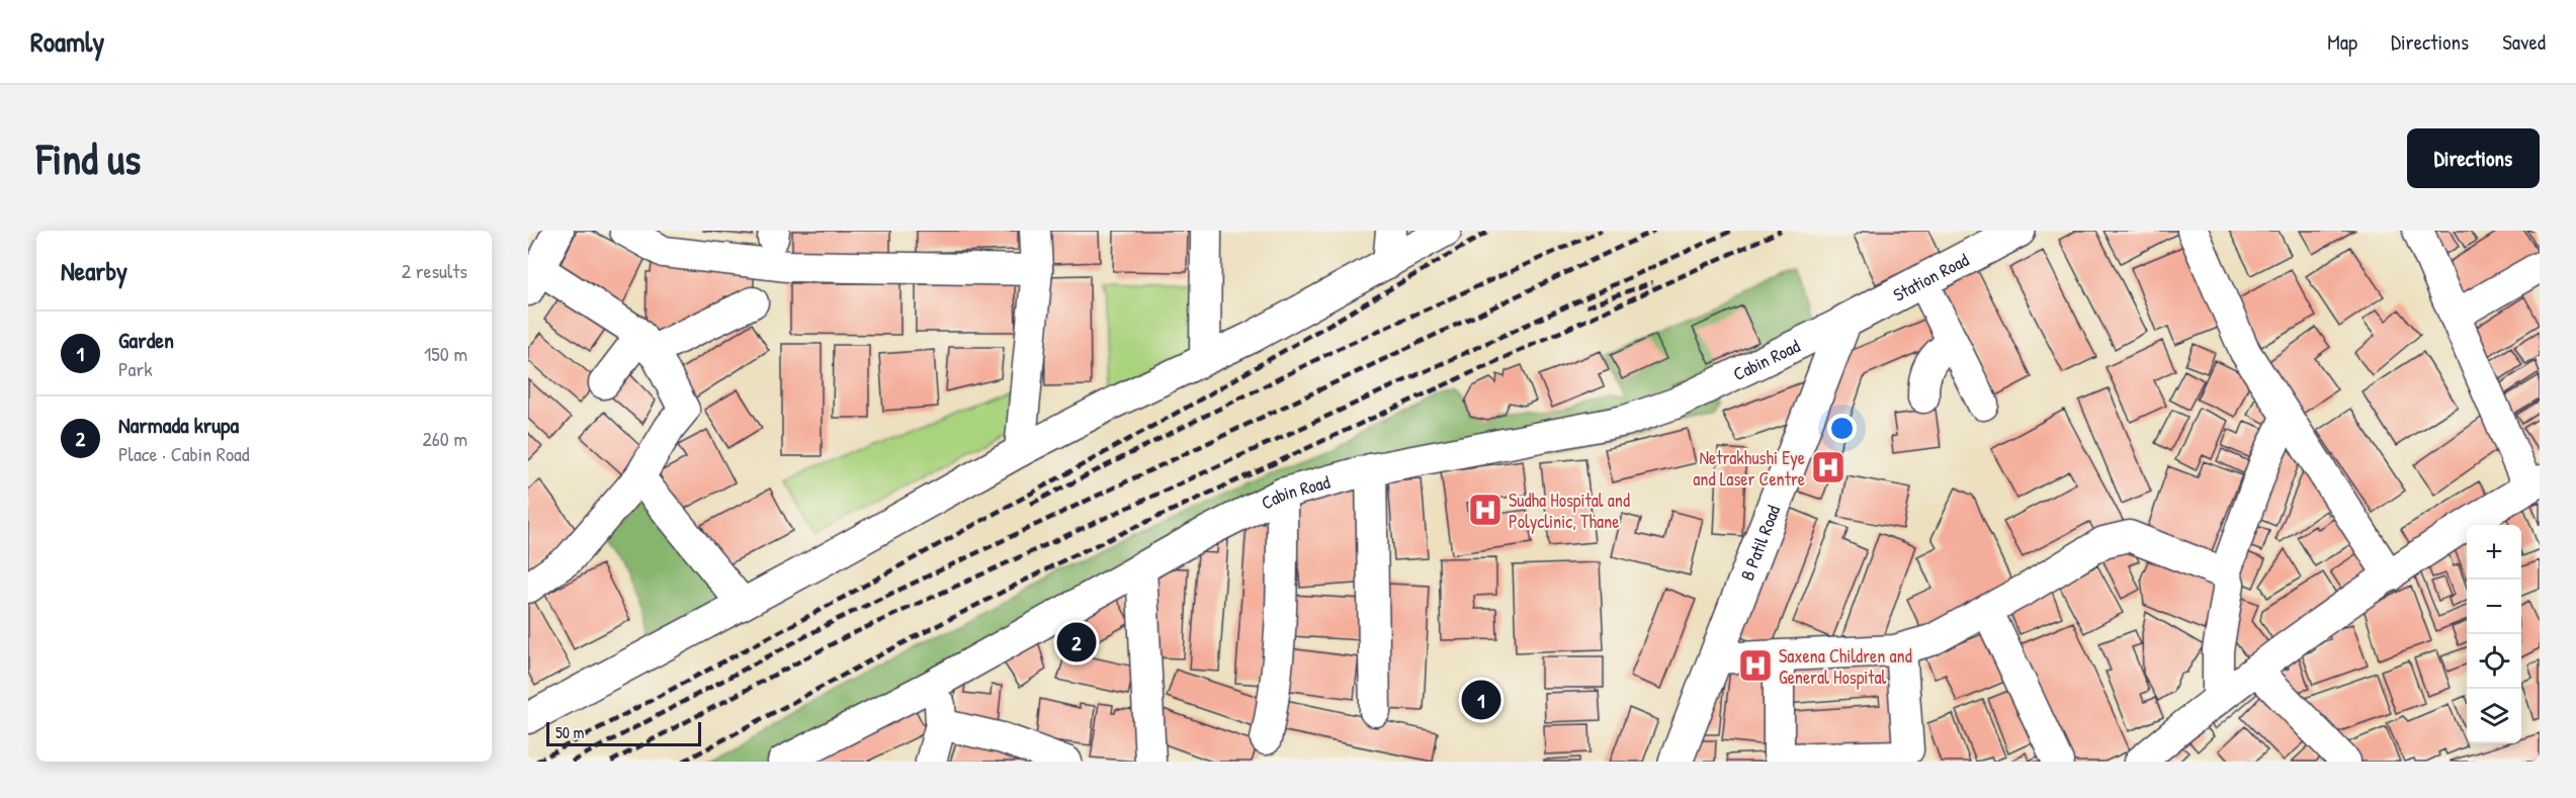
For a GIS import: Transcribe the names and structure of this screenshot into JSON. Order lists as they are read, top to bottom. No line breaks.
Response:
{"streets":{"main road":["Station Road","B Patil Road"],"street":["Cabin Road"]},"crossings":[["Station Road","Cabin Road"],["Station Road","B Patil Road"],["Cabin Road","B Patil Road"]],"places":{"hospital":["Netrakhushi Eye and Laser Centre","Sudha Hospital and Polyclinic, Thane","Saxena Children and General Hospital"]},"scale_bar":"50 m","page":{"header":"Roamly","nav":["Map","Directions","Saved"],"buttons":"Directions","title":"Find us","heading":["Nearby","2 results"],"list":[{"mark":"1","name":"Garden","note":"Park","value":"150 m"},{"mark":"2","name":"Narmada krupa","note":"Place · Cabin Road","value":"260 m"}],"map_buttons":["+","−"],"pins":["2","1"],"scale":"50 m"}}
